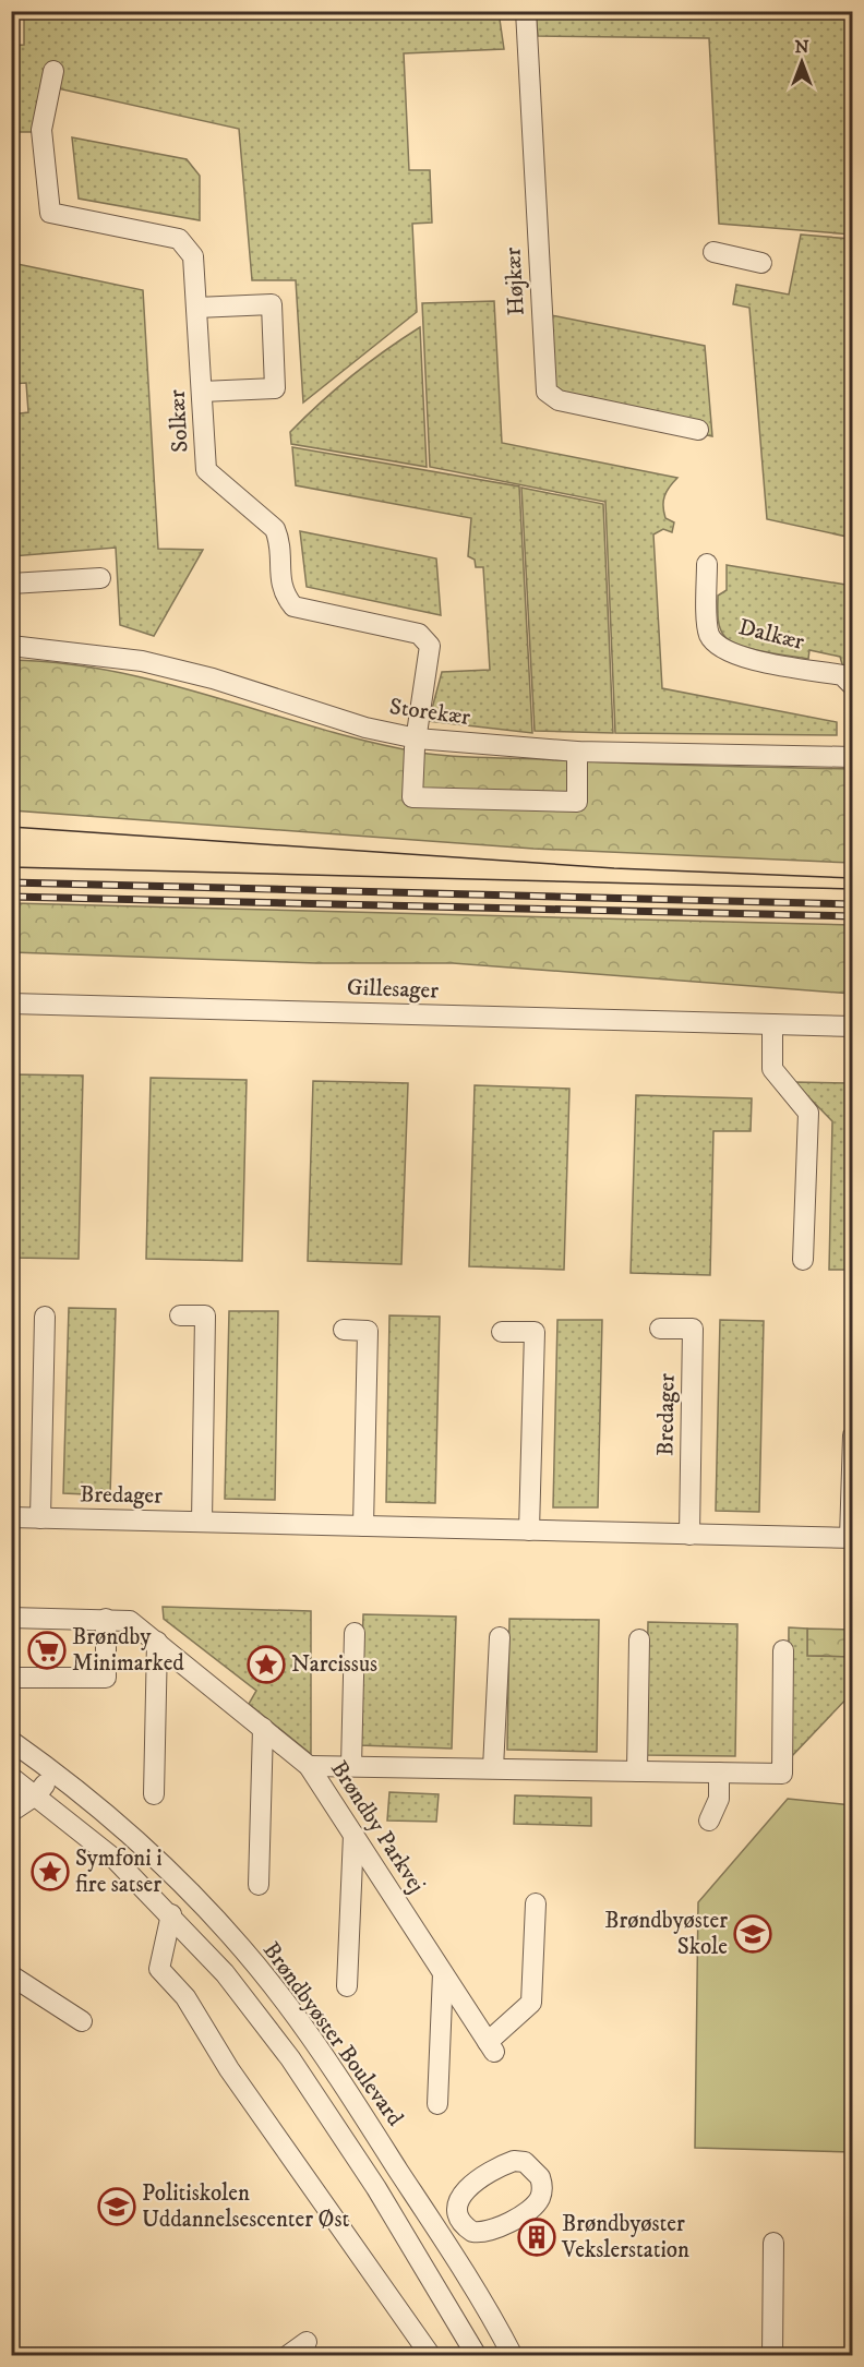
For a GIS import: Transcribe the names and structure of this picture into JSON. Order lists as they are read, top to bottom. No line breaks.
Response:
{"streets":{"street":["Højkær","Solkær","Dalkær","Storekær","Gillesager","Bredager","Brøndby Parkvej","Brøndbyøster Boulevard"]},"crossings":[["Solkær","Storekær"]],"places":{"supermarket":["Brøndby Minimarked"],"place":["Narcissus","Symfoni i fire satser"],"school or university":["Brøndbyøster Skole","Politiskolen Uddannelsescenter Øst"],"building":["Brøndbyøster Vekslerstation"]},"north":"top"}
